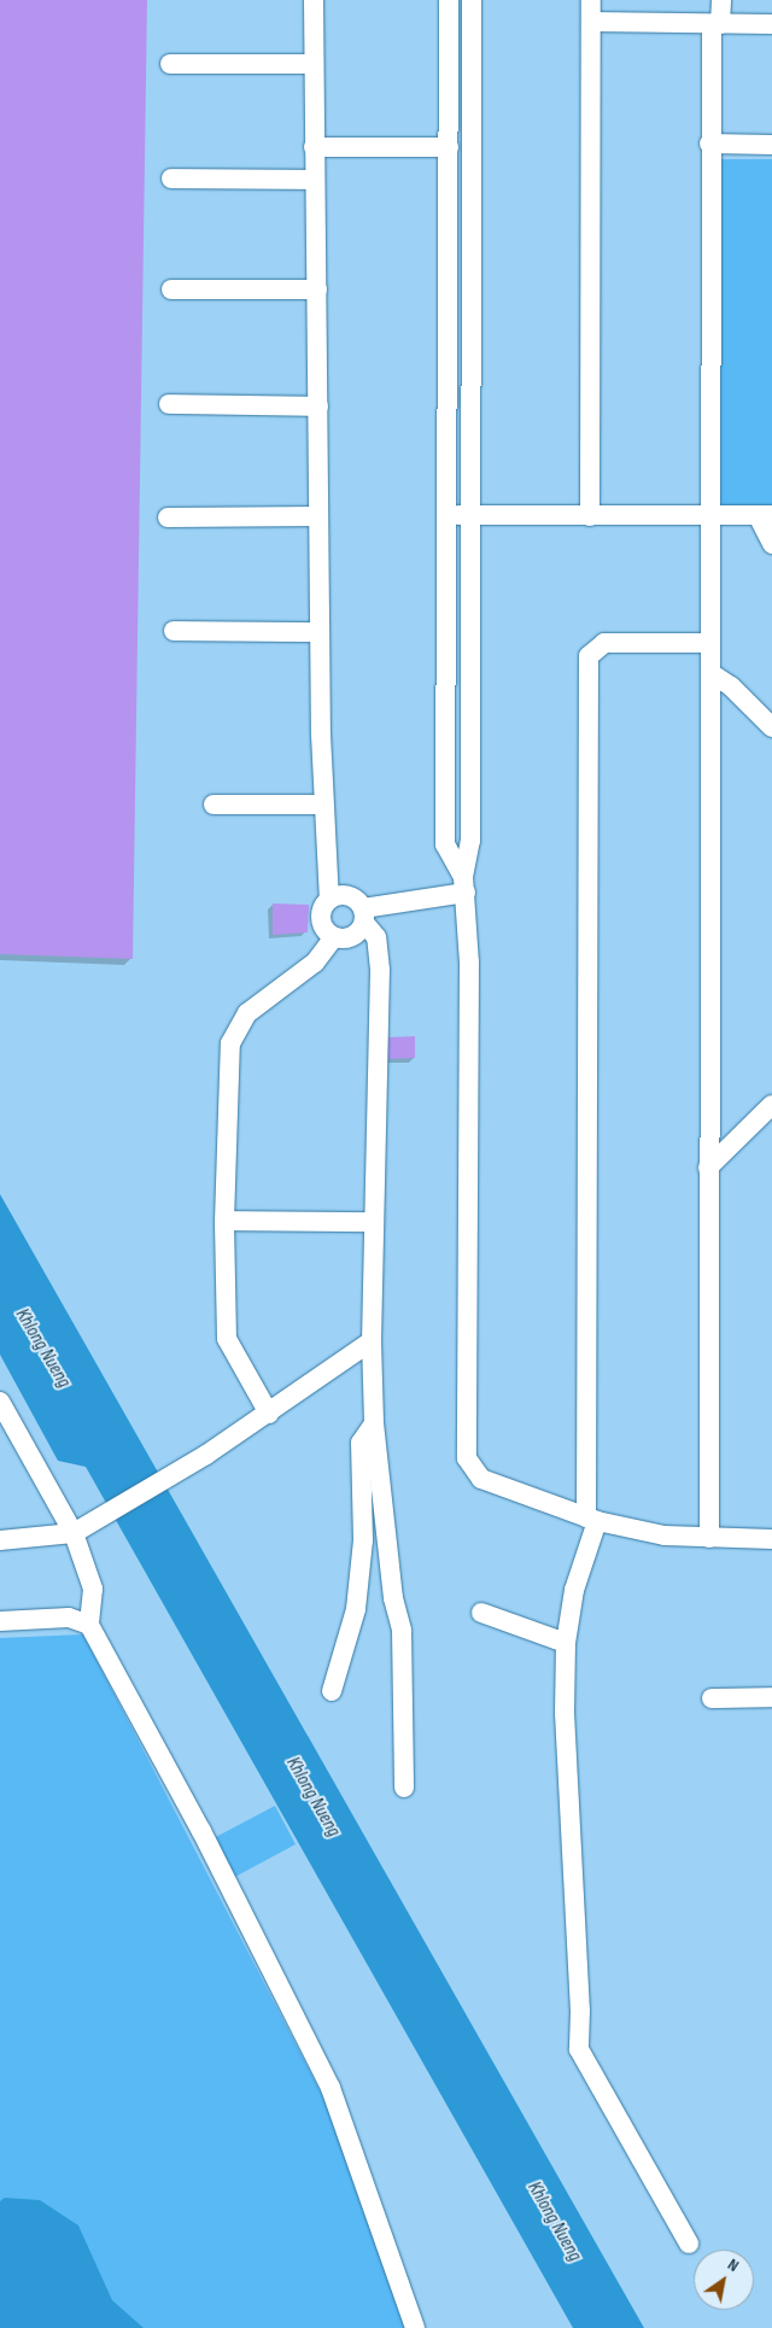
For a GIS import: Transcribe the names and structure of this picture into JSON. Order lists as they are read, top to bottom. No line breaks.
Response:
{"water":["Khlong Nueng"],"north":"top right"}
